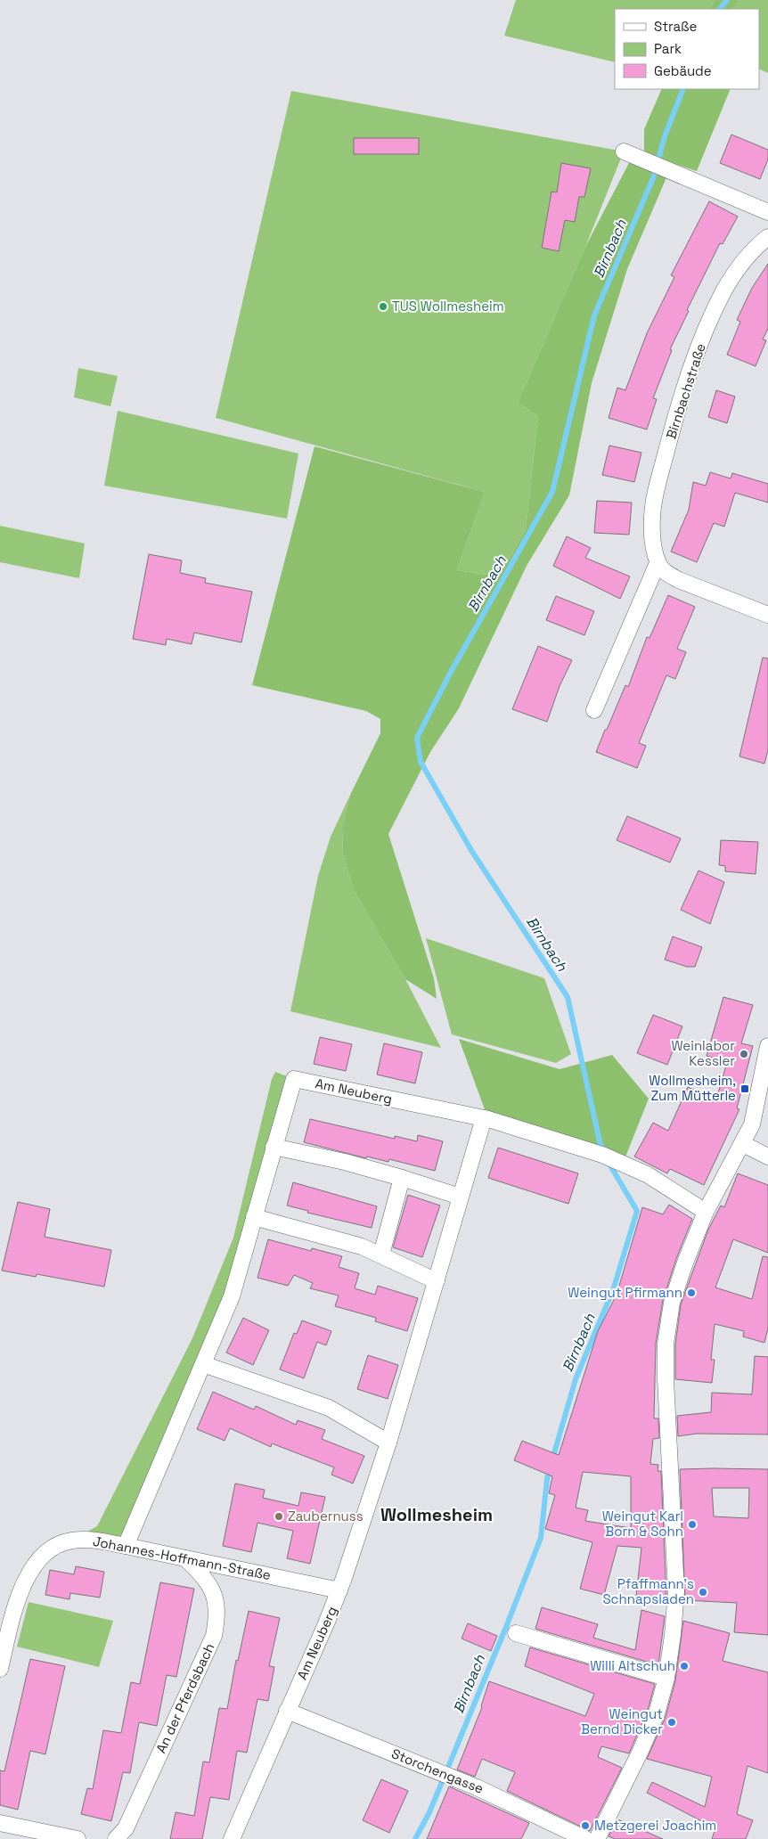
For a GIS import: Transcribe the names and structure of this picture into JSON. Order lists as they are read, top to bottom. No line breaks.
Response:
{"streets":{"street":["Birnbachstraße","Am Neuberg","Johannes-Hoffmann-Straße","An der Pferdsbach","Storchengasse"]},"crossings":[["Am Neuberg","Johannes-Hoffmann-Straße"],["Am Neuberg","Storchengasse"],["Johannes-Hoffmann-Straße","An der Pferdsbach"]],"districts":["Wollmesheim"],"water":["Birnbach"],"places":{"other":["TUS Wollmesheim","Weinlabor Kessler","Weingut Pfirmann","Zaubernuss","Weingut Karl Born & Sohn","Pfaffmann's Schnapsladen","Willi Altschuh","Weingut Bernd Dicker","Metzgerei Joachim"],"transit":["Wollmesheim, Zum Mütterle"]},"legend":["Straße","Park","Gebäude"]}
